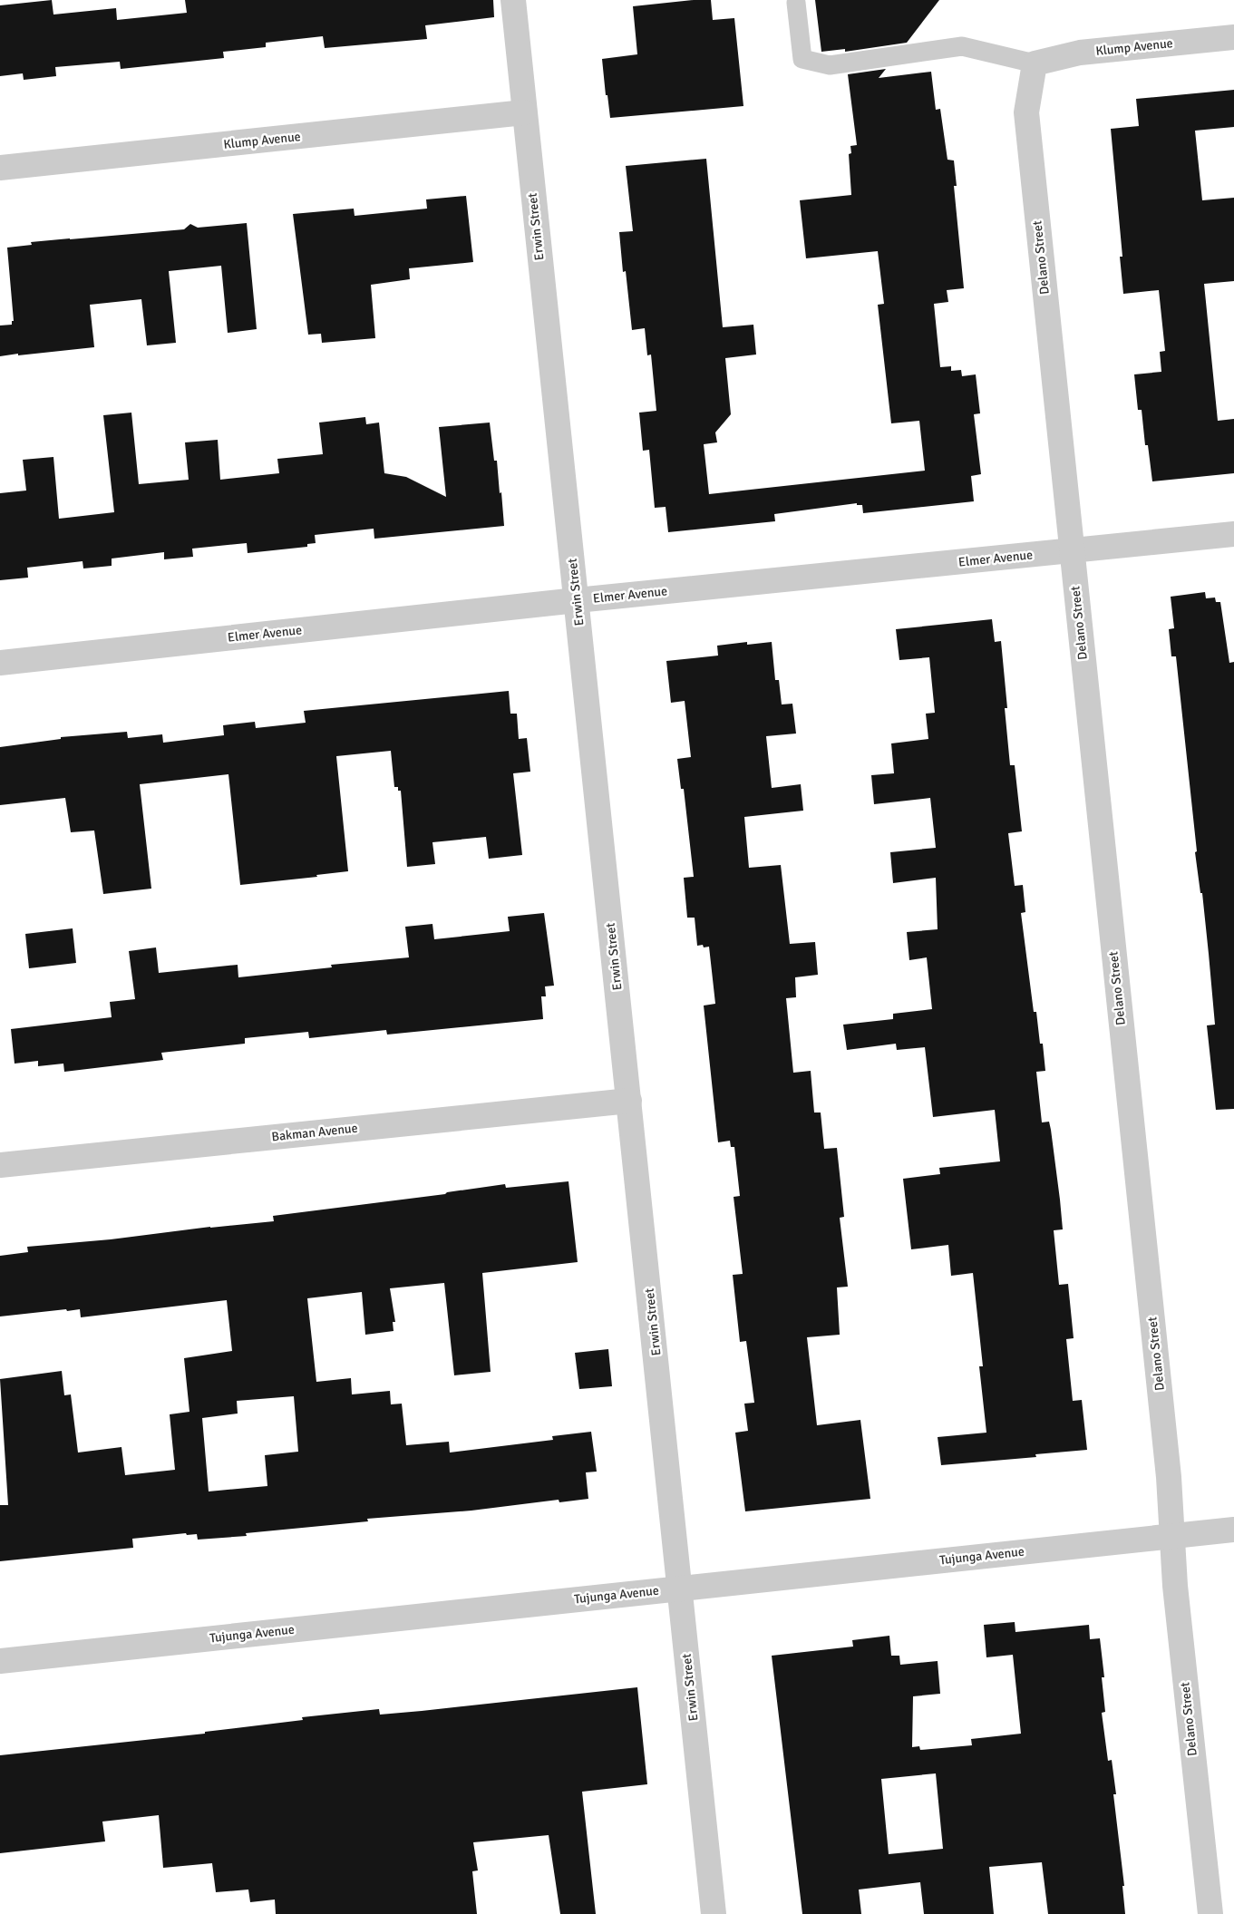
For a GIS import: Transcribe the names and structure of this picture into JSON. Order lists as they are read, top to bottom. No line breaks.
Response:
{"streets":{"street":["Klump Avenue","Erwin Street","Delano Street","Elmer Avenue","Bakman Avenue","Tujunga Avenue"]},"crossings":[["Klump Avenue","Erwin Street"],["Klump Avenue","Delano Street"],["Erwin Street","Elmer Avenue"],["Erwin Street","Bakman Avenue"],["Erwin Street","Tujunga Avenue"],["Delano Street","Elmer Avenue"],["Delano Street","Tujunga Avenue"]]}
